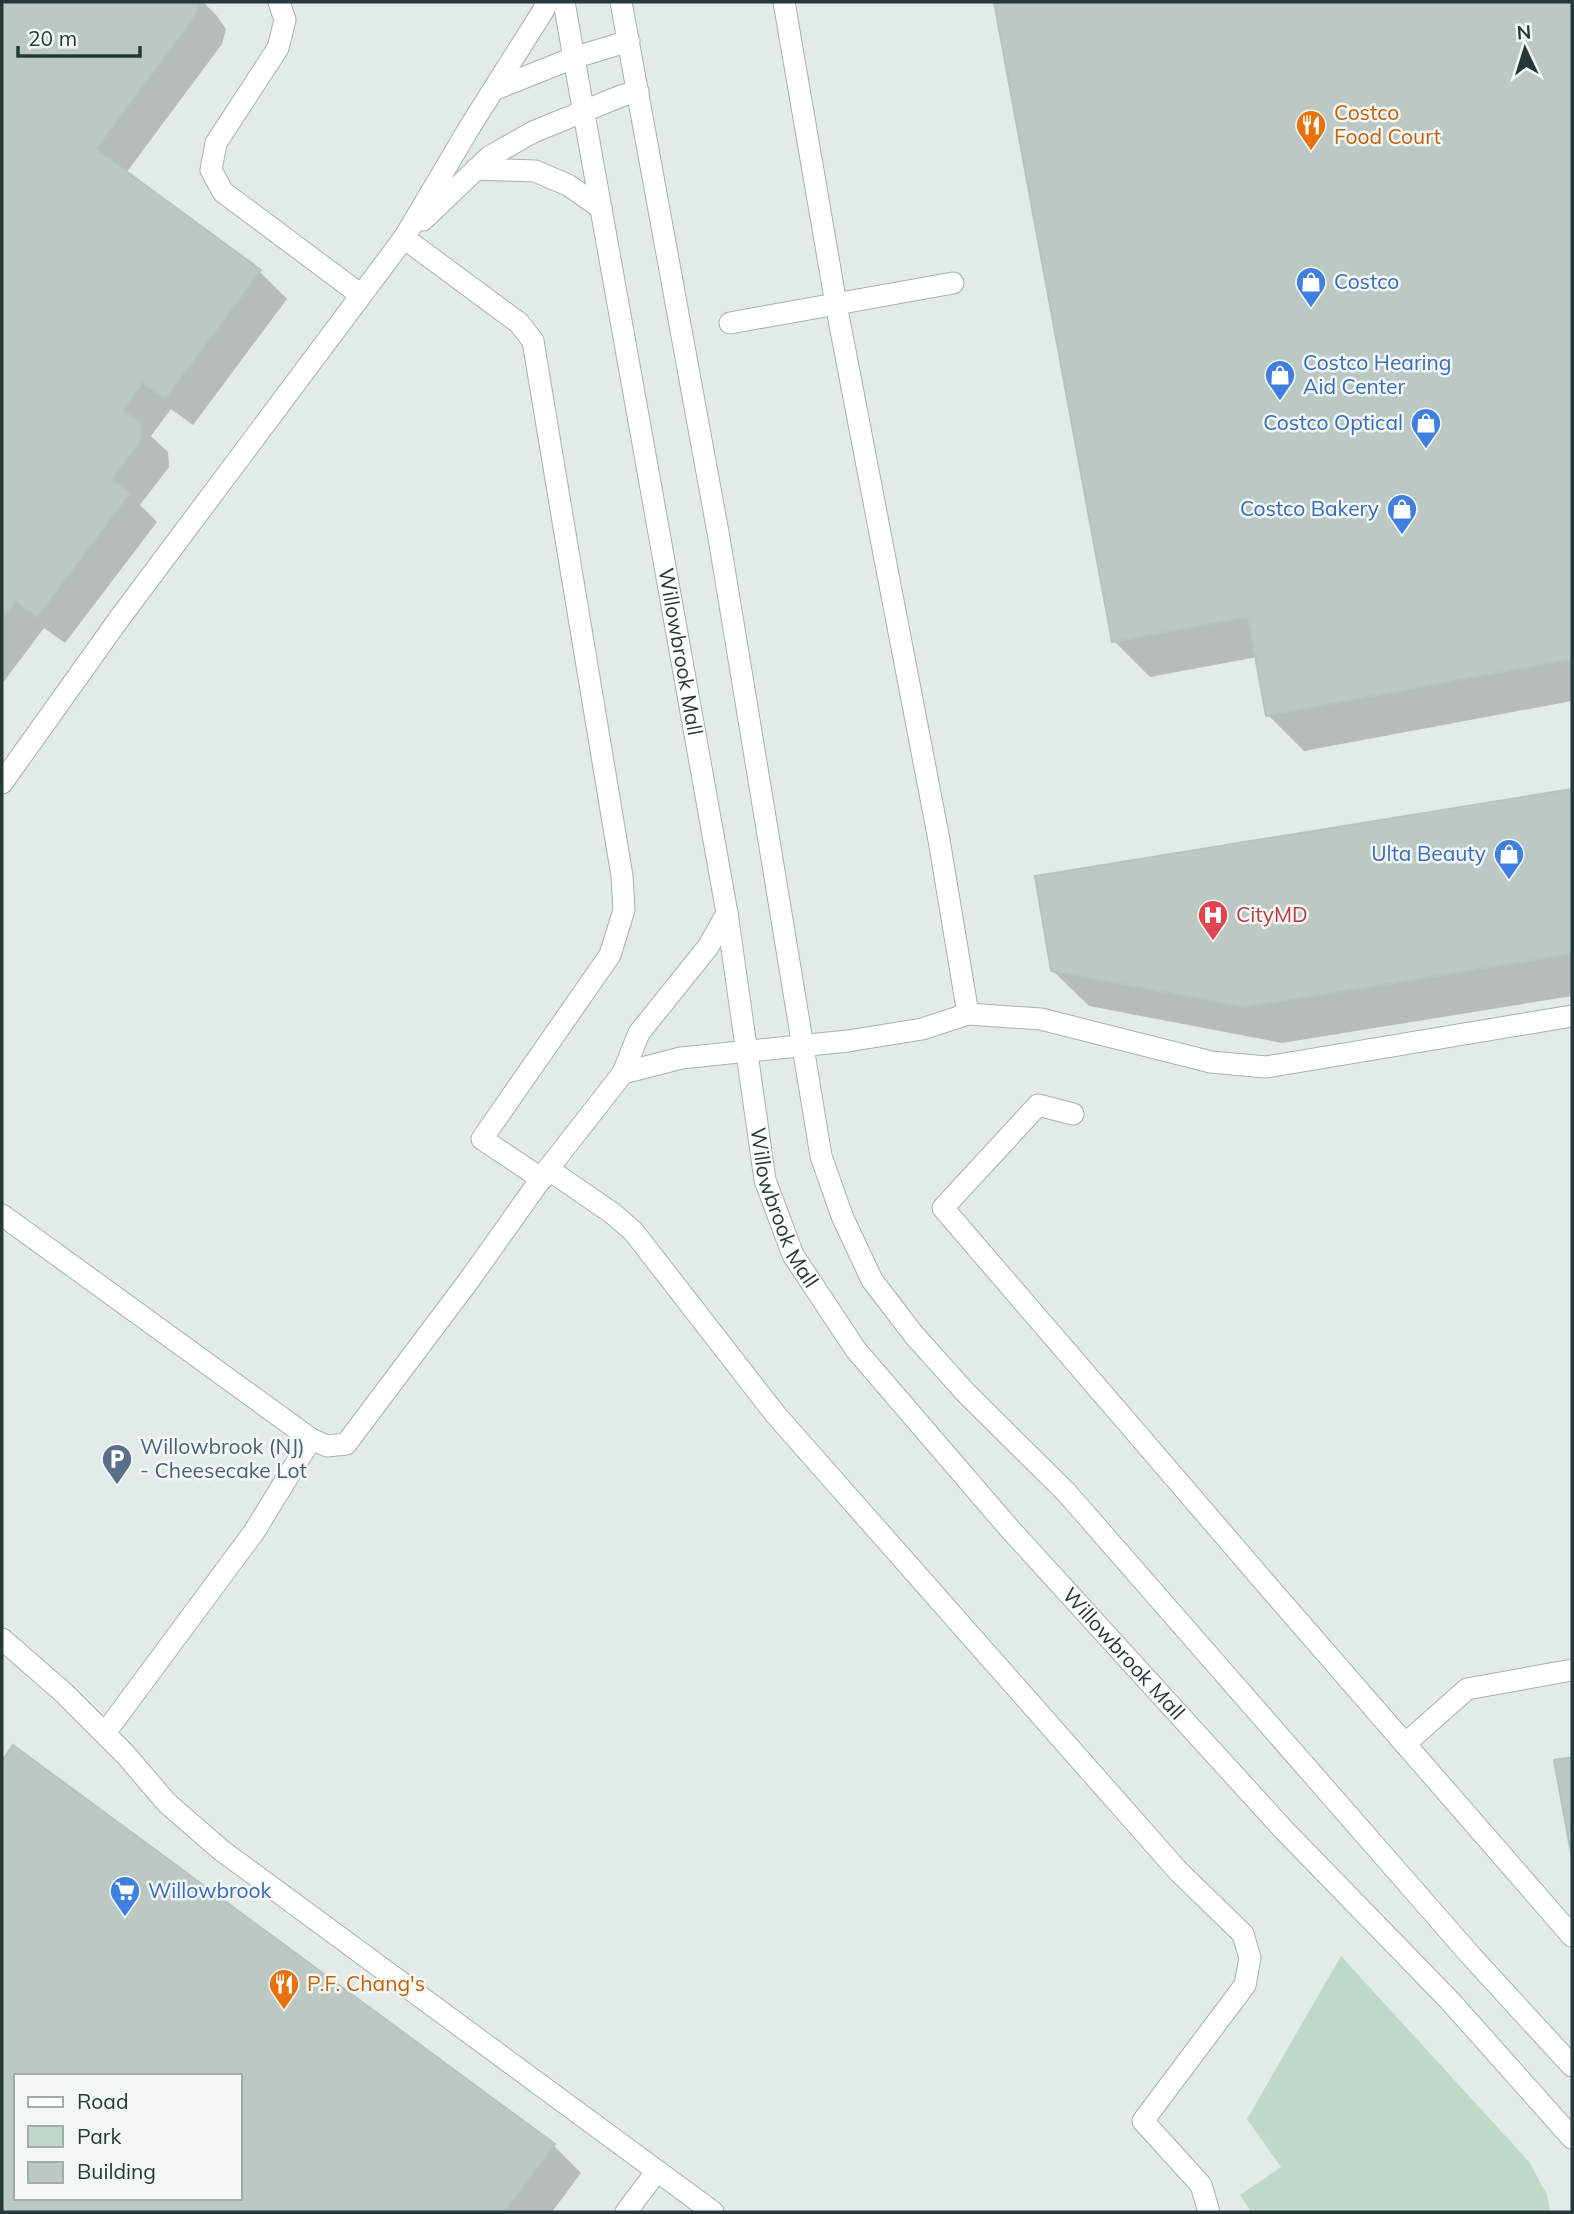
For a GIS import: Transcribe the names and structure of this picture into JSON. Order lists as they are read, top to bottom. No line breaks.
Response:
{"streets":{"street":["Willowbrook Mall"]},"places":{"restaurant":["Costco Food Court","P.F. Chang's"],"shop":["Costco","Costco Hearing Aid Center","Costco Optical","Costco Bakery","Ulta Beauty"],"hospital":["CityMD"],"parking":["Willowbrook (NJ) - Cheesecake Lot"],"supermarket":["Willowbrook"]},"legend":["Road","Park","Building"],"scale_bar":"20 m","north":"top"}
